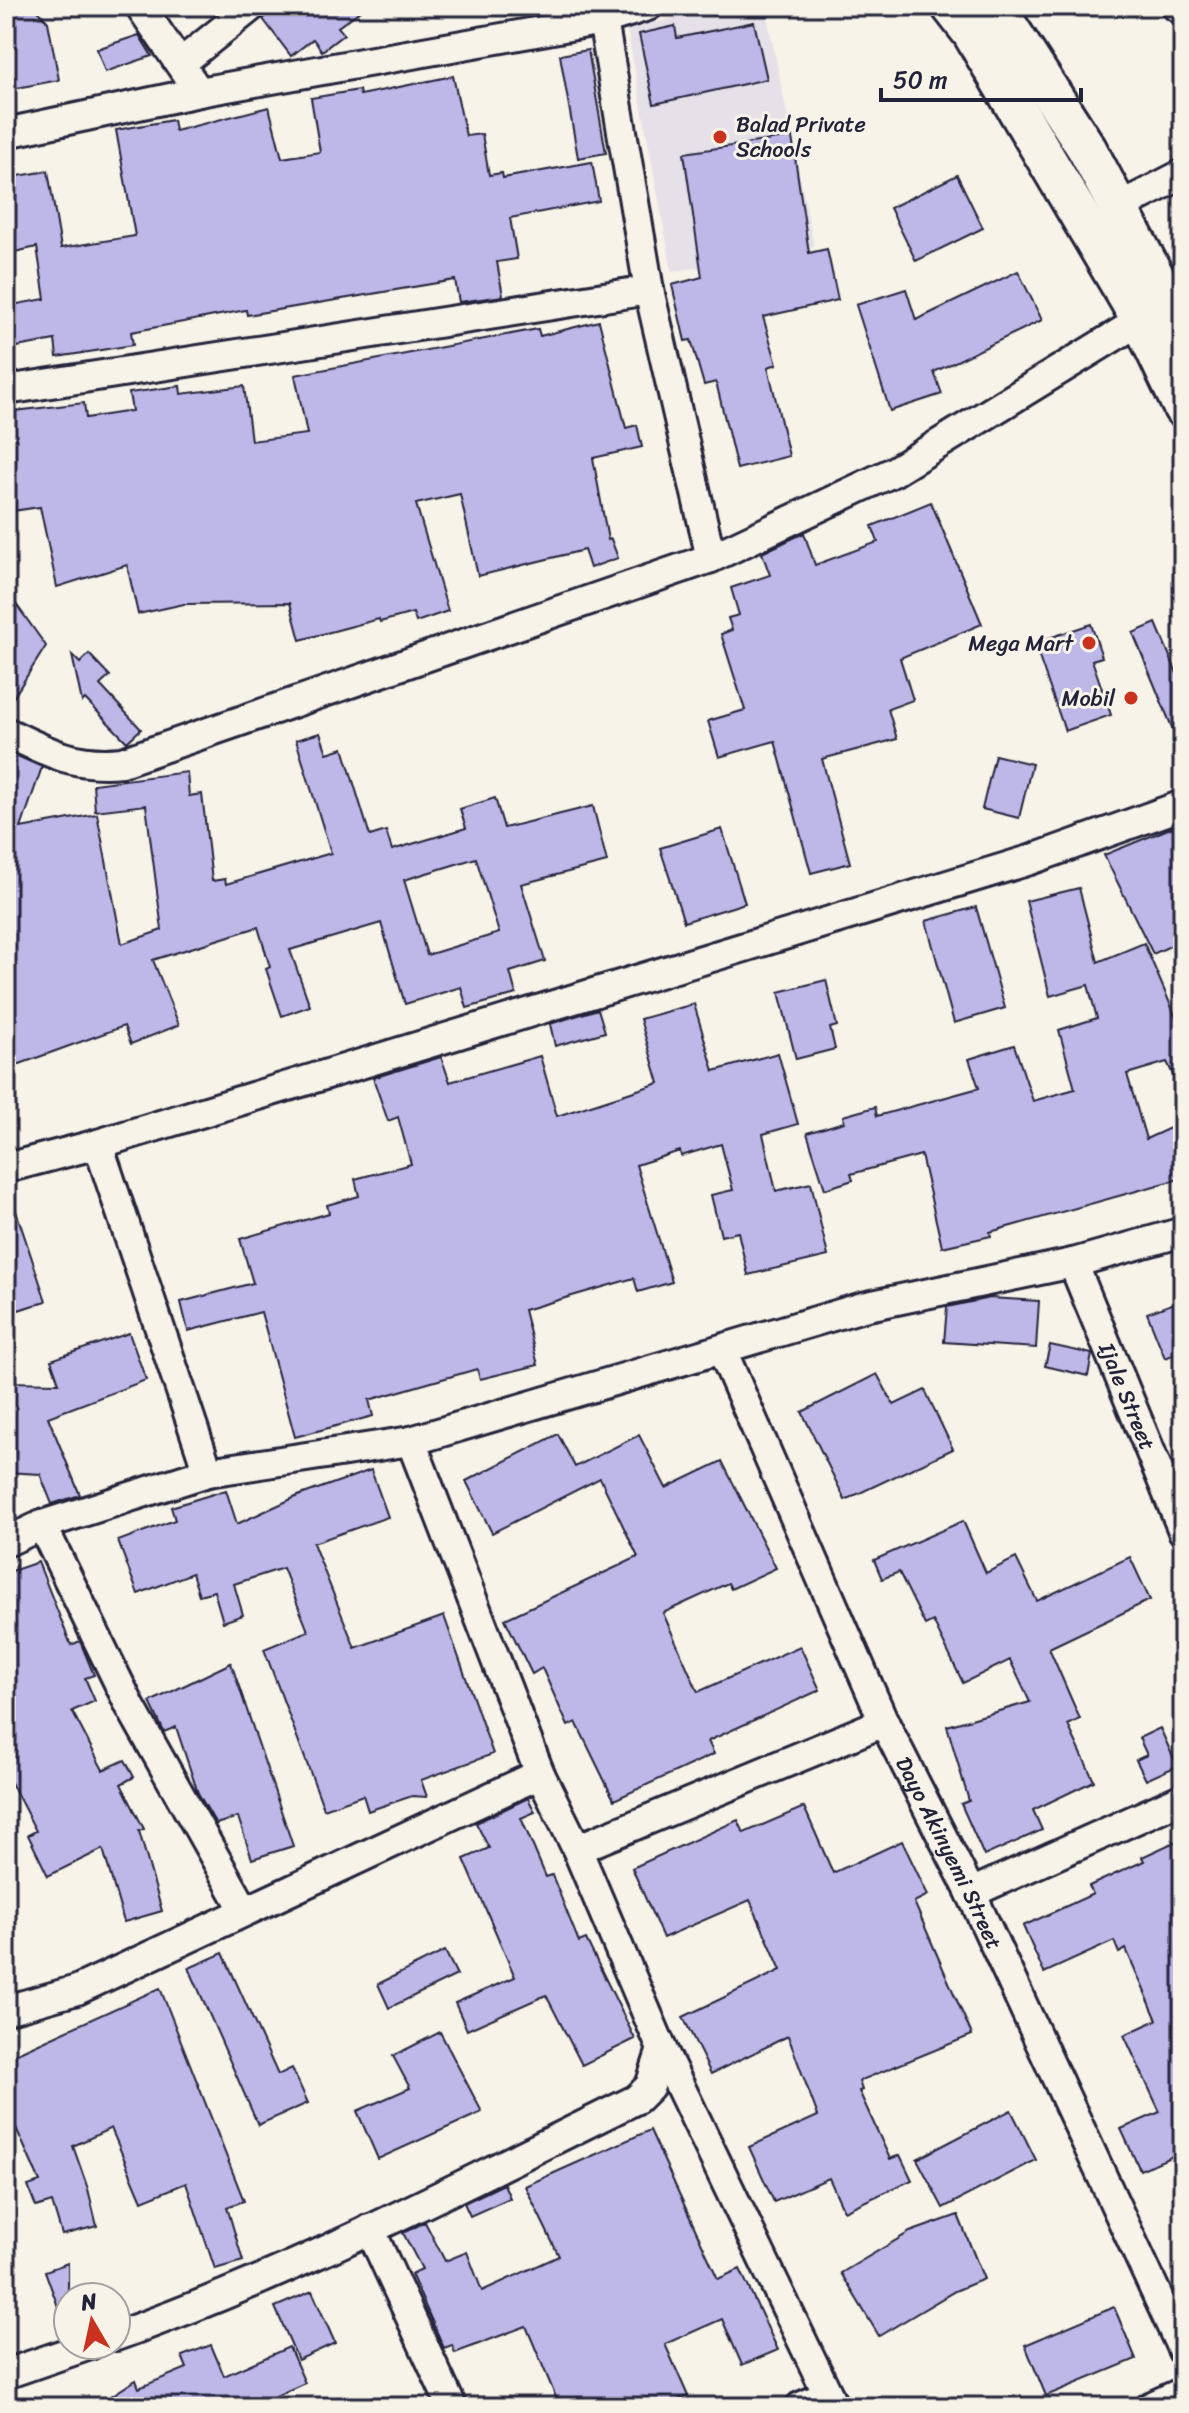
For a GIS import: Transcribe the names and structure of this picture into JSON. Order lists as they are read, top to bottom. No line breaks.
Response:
{"streets":{"street":["Ijale Street","Dayo Akinyemi Street"]},"places":["Balad Private Schools","Mega Mart","Mobil"],"scale_bar":"50 m","north":"top"}
